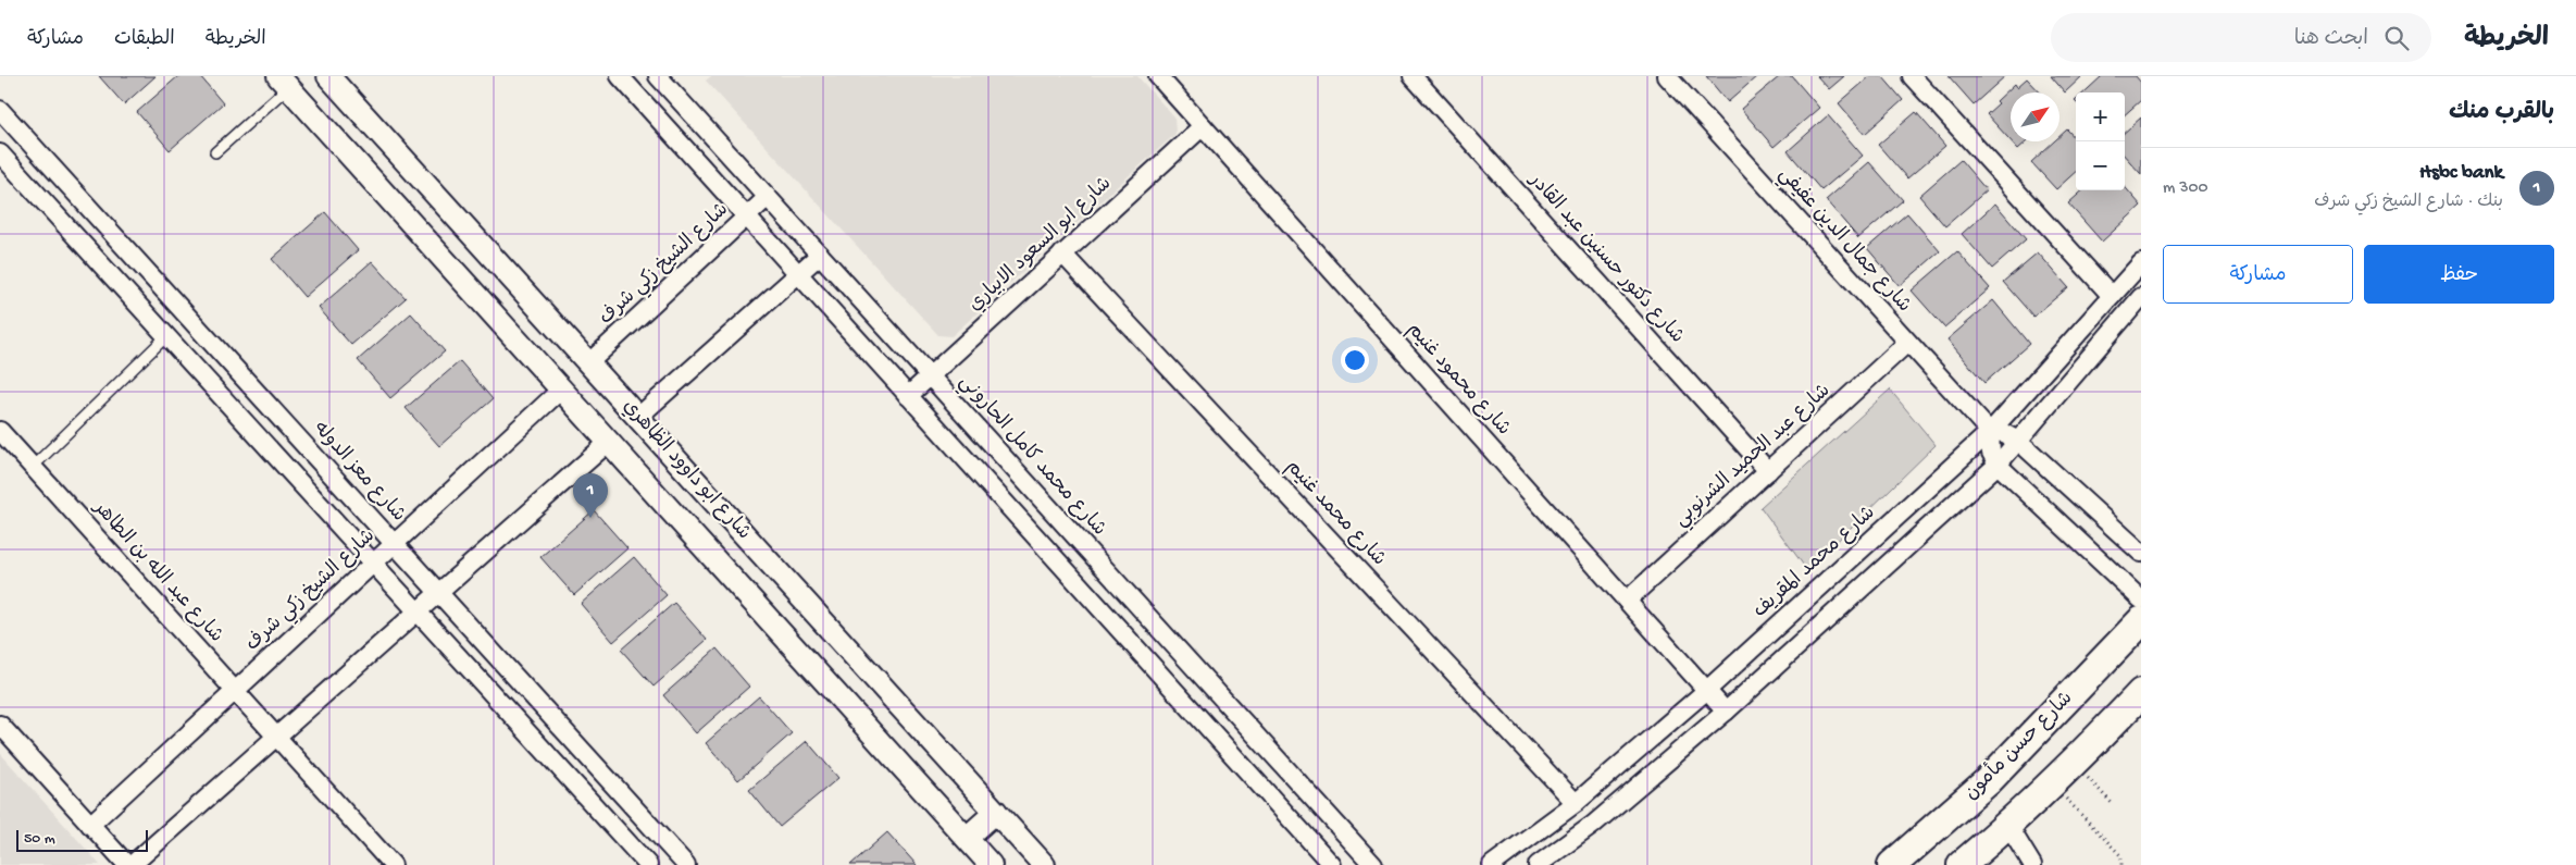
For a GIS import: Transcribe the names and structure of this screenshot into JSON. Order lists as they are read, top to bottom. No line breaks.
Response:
{"streets":{"main road":["شارع حسن مأمون"],"street":["شارع جمال الدين عفيفي","شارع ابو السعود الابياري","شارع دكتور حسنين عبد القادر","شارع الشيخ زكي شرف","شارع محمود غنيم","شارع محمد كامل الحاروني","شارع عبد الحميد الشرنوبي","شارع ابو داوود الظاهري","شارع معز الدوله","شارع محمد غنيم","شارع محمد المقريف","شارع عبد الله بن الطاهر"]},"crossings":[["شارع جمال الدين عفيفي","شارع عبد الحميد الشرنوبي"],["شارع جمال الدين عفيفي","شارع محمد المقريف"],["شارع ابو السعود الابياري","شارع محمود غنيم"],["شارع ابو السعود الابياري","شارع محمد كامل الحاروني"],["شارع ابو السعود الابياري","شارع محمد غنيم"],["شارع دكتور حسنين عبد القادر","شارع عبد الحميد الشرنوبي"],["شارع الشيخ زكي شرف","شارع محمد كامل الحاروني"],["شارع الشيخ زكي شرف","شارع ابو داوود الظاهري"],["شارع الشيخ زكي شرف","شارع معز الدوله"],["شارع الشيخ زكي شرف","شارع عبد الله بن الطاهر"],["شارع محمود غنيم","شارع عبد الحميد الشرنوبي"],["شارع محمود غنيم","شارع محمد المقريف"],["شارع محمد غنيم","شارع محمد المقريف"]],"scale_bar":"50 m","north":"top right","page":{"header":"الخريطة","search":"ابحث هنا","nav":["الخريطة","الطبقات","مشاركة"],"heading":"بالقرب منك","map_buttons":["+","−"],"list":[{"mark":"1","name":"Hsbc bank","note":"بنك · شارع الشيخ زكي شرف","value":"300 m"}],"buttons":["حفظ","مشاركة"],"pins":"1","scale":"50 m"}}
